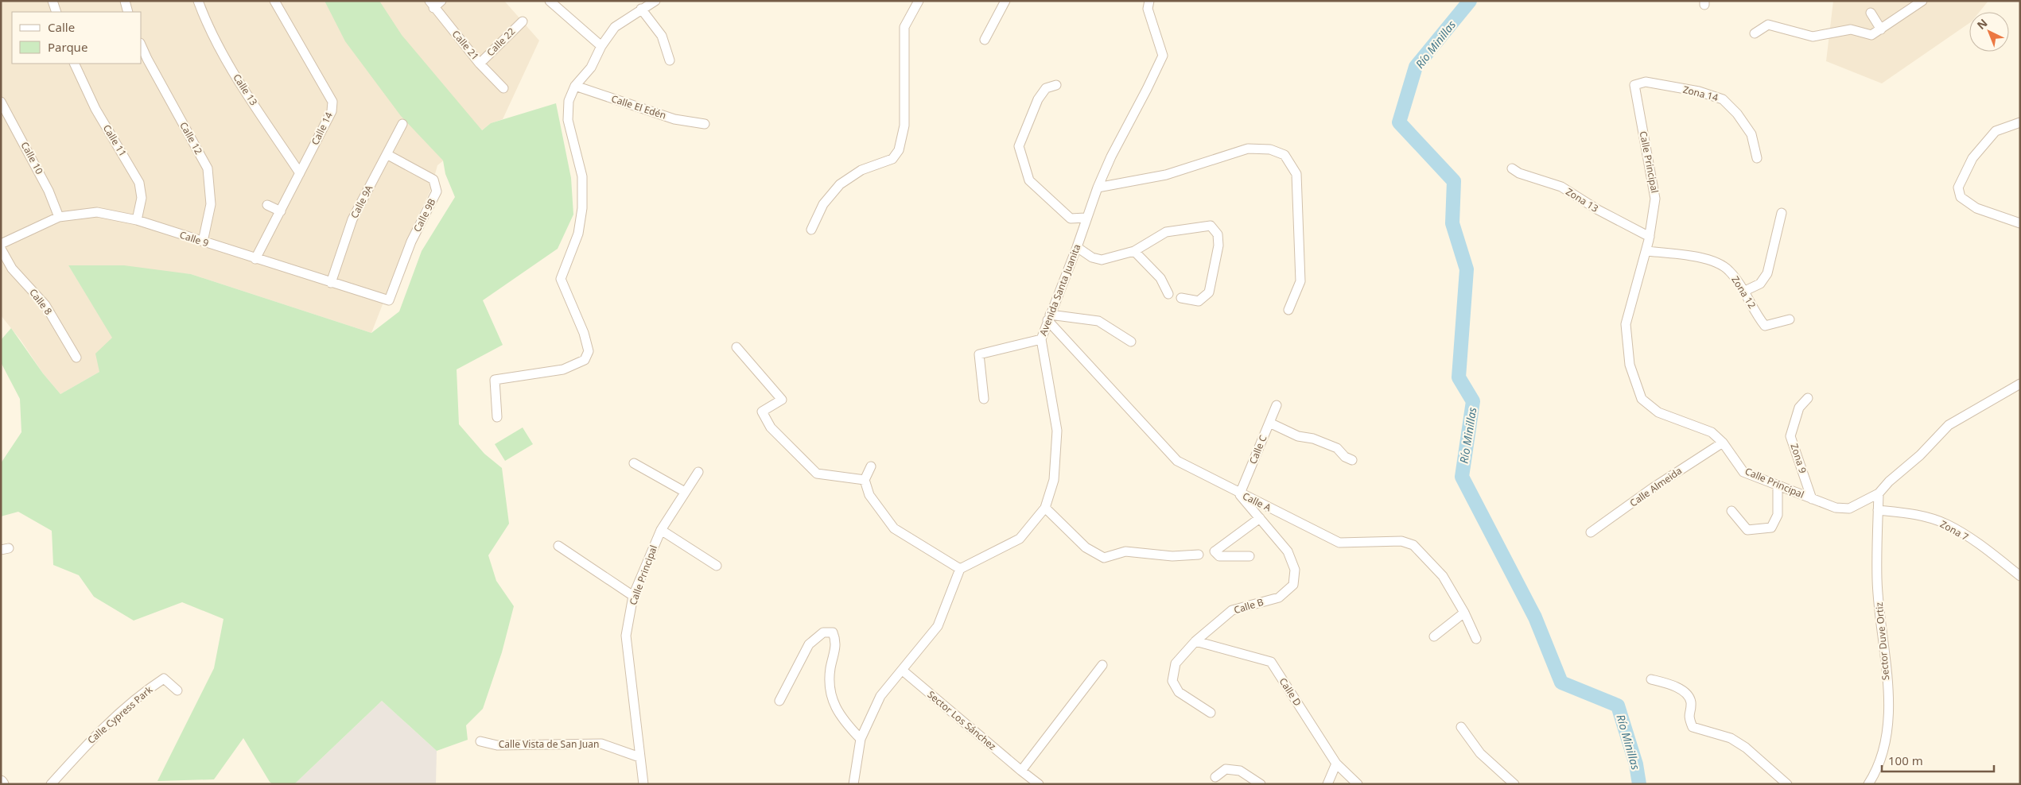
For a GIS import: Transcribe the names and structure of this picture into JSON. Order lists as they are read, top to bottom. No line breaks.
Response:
{"streets":{"street":["Calle 22","Calle 21","Calle 13","Zona 14","Calle El Edén","Calle 14","Calle 12","Calle 11","Calle 10","Calle Principal","Zona 13","Calle 9A","Calle 9B","Calle 9","Avenida Santa Juanita","Zona 12","Calle 8","Calle C","Zona 9","Calle Almeida","Calle A","Zona 7","Calle B","Sector Duve Ortiz","Calle D","Calle Cypress Park","Sector Los Sánchez","Calle Vista de San Juan"]},"crossings":[["Calle 22","Calle 21"],["Calle 13","Calle 14"],["Zona 14","Calle Principal"],["Calle 14","Calle 9"],["Calle 12","Calle 9"],["Calle 11","Calle 9"],["Calle 10","Calle 9"],["Calle Principal","Zona 13"],["Calle Principal","Zona 12"],["Calle Principal","Zona 9"],["Calle Principal","Calle Almeida"],["Calle Principal","Sector Duve Ortiz"],["Calle Principal","Calle Vista de San Juan"],["Calle 9A","Calle 9B"],["Calle 9A","Calle 9"],["Calle 9B","Calle 9"],["Avenida Santa Juanita","Calle A"],["Calle C","Calle A"],["Calle C","Calle B"],["Calle A","Calle B"],["Zona 7","Sector Duve Ortiz"],["Calle B","Calle D"]],"water":["Río Minillas"],"legend":["Calle","Parque"],"scale_bar":"100 m","north":"top left"}
